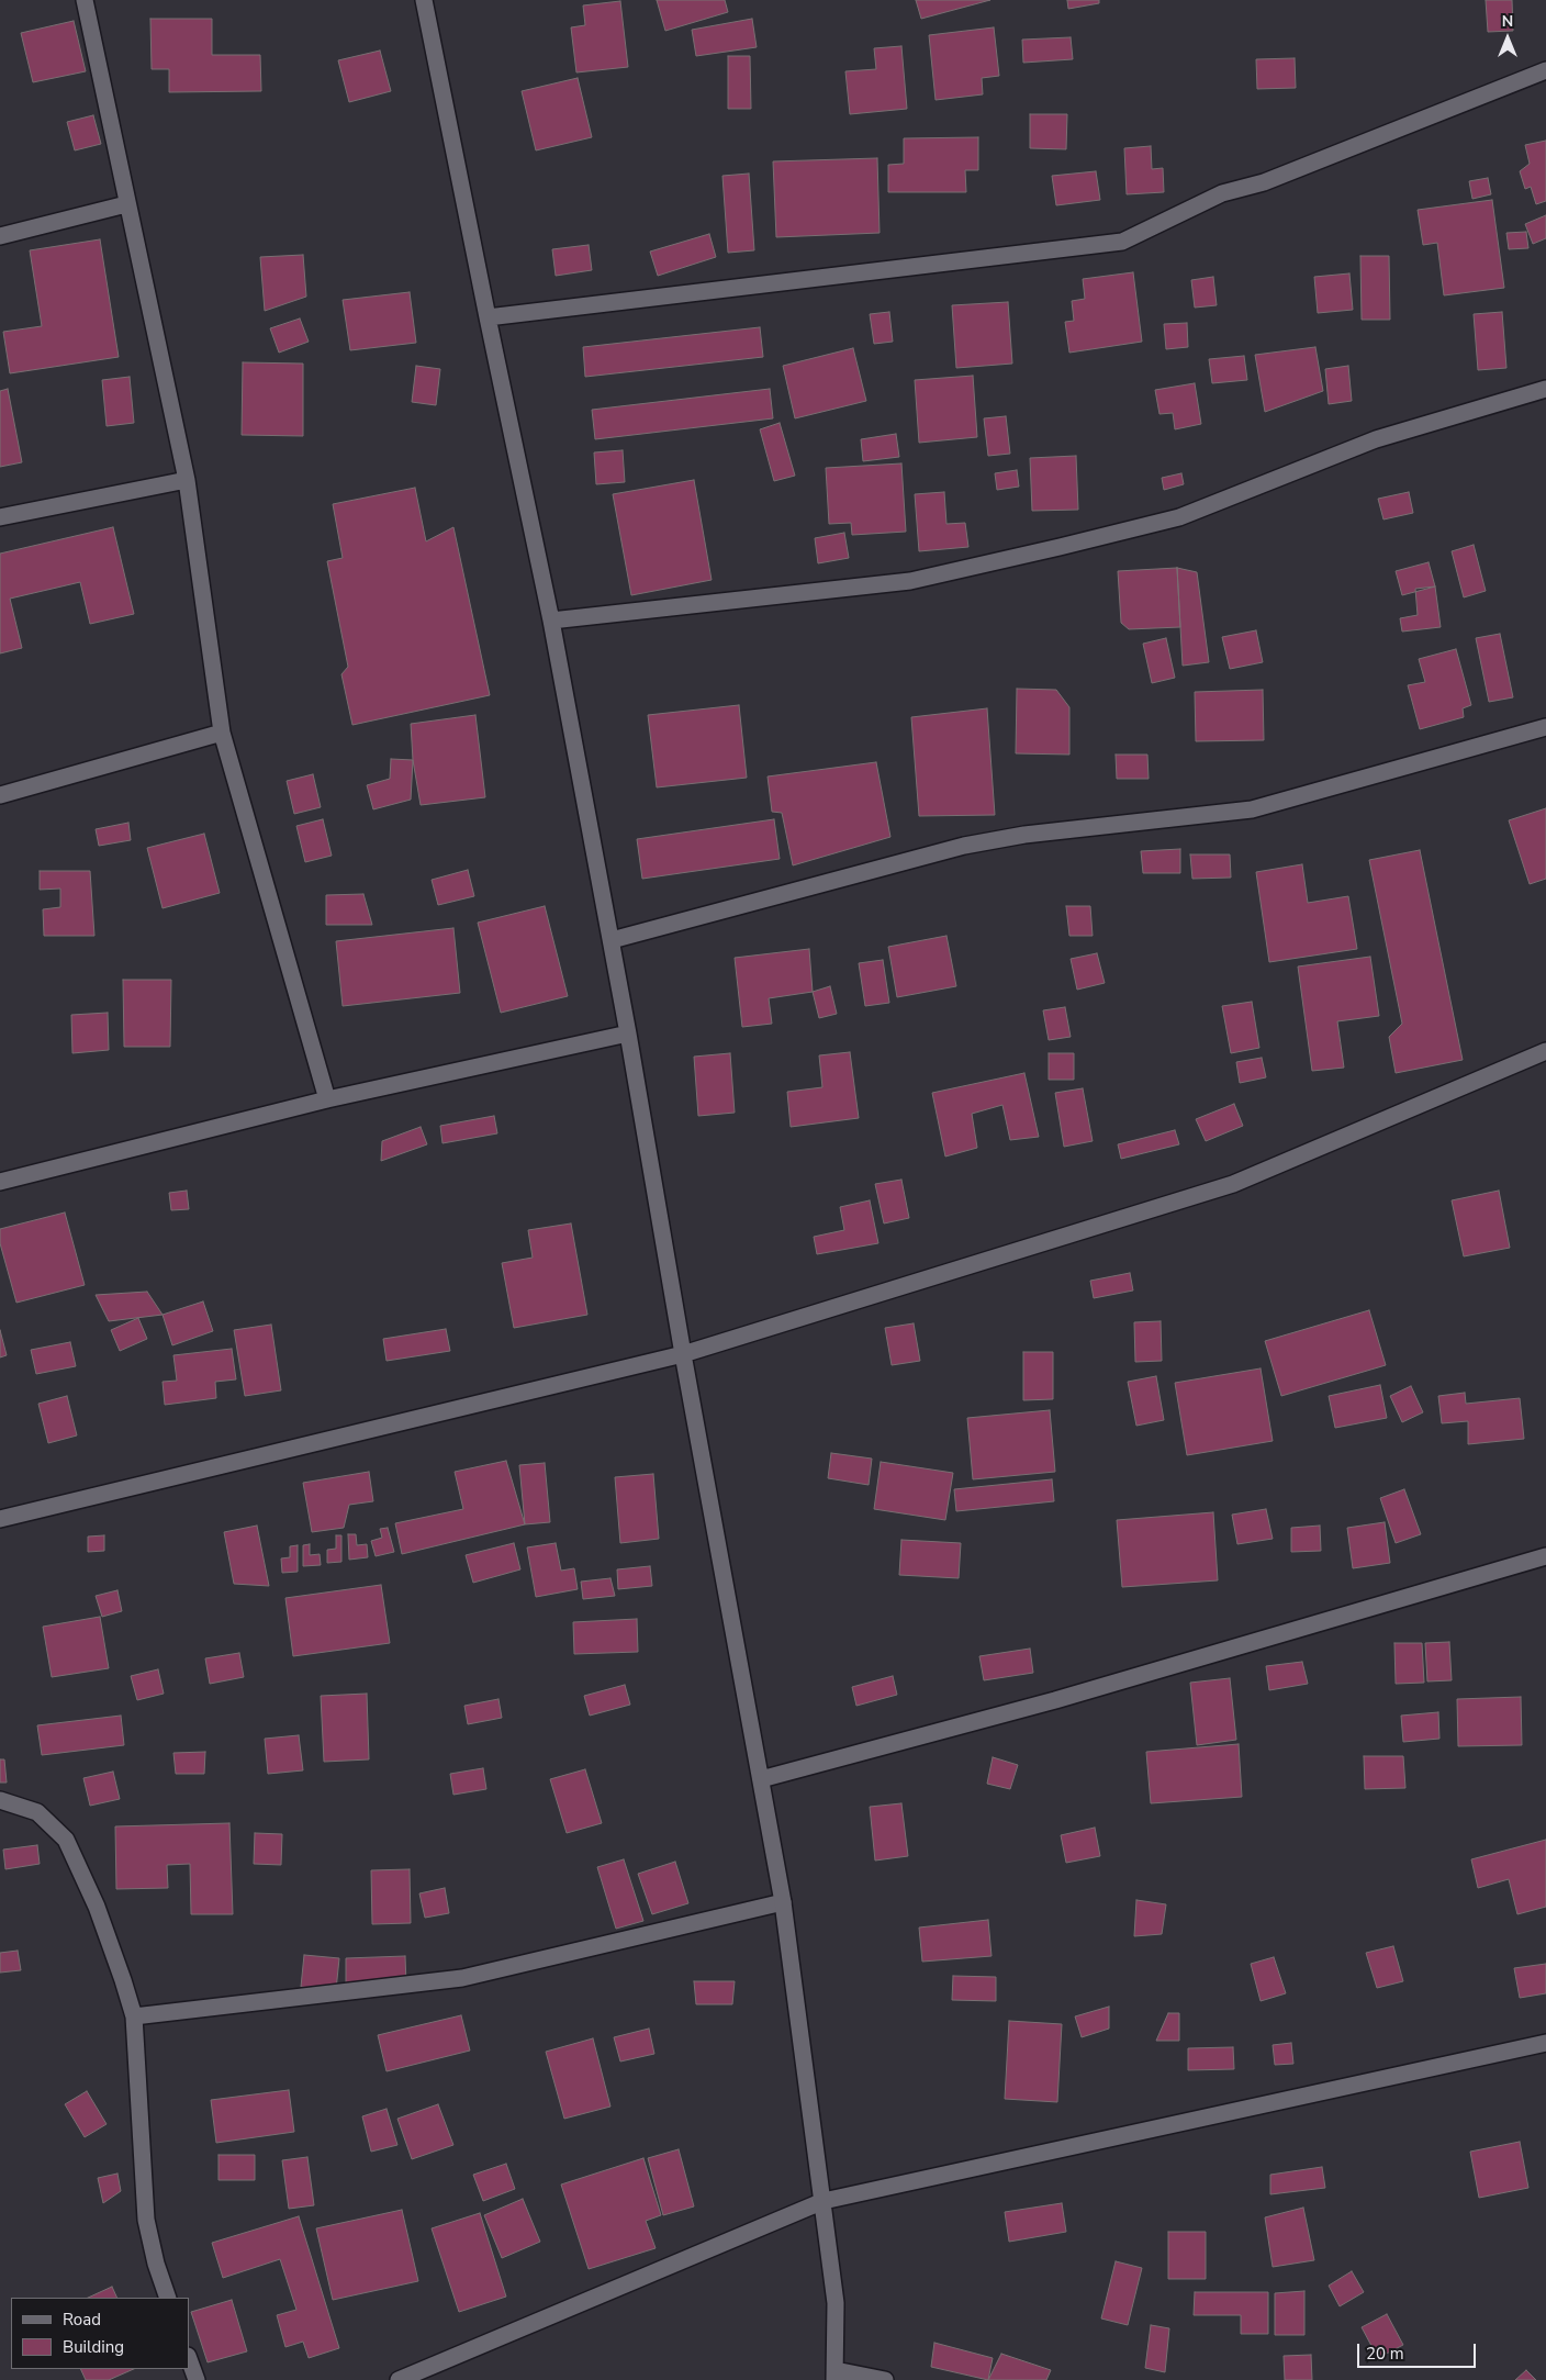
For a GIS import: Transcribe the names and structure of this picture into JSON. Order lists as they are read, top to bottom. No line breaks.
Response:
{"legend":["Road","Building"],"scale_bar":"20 m","north":"top"}
